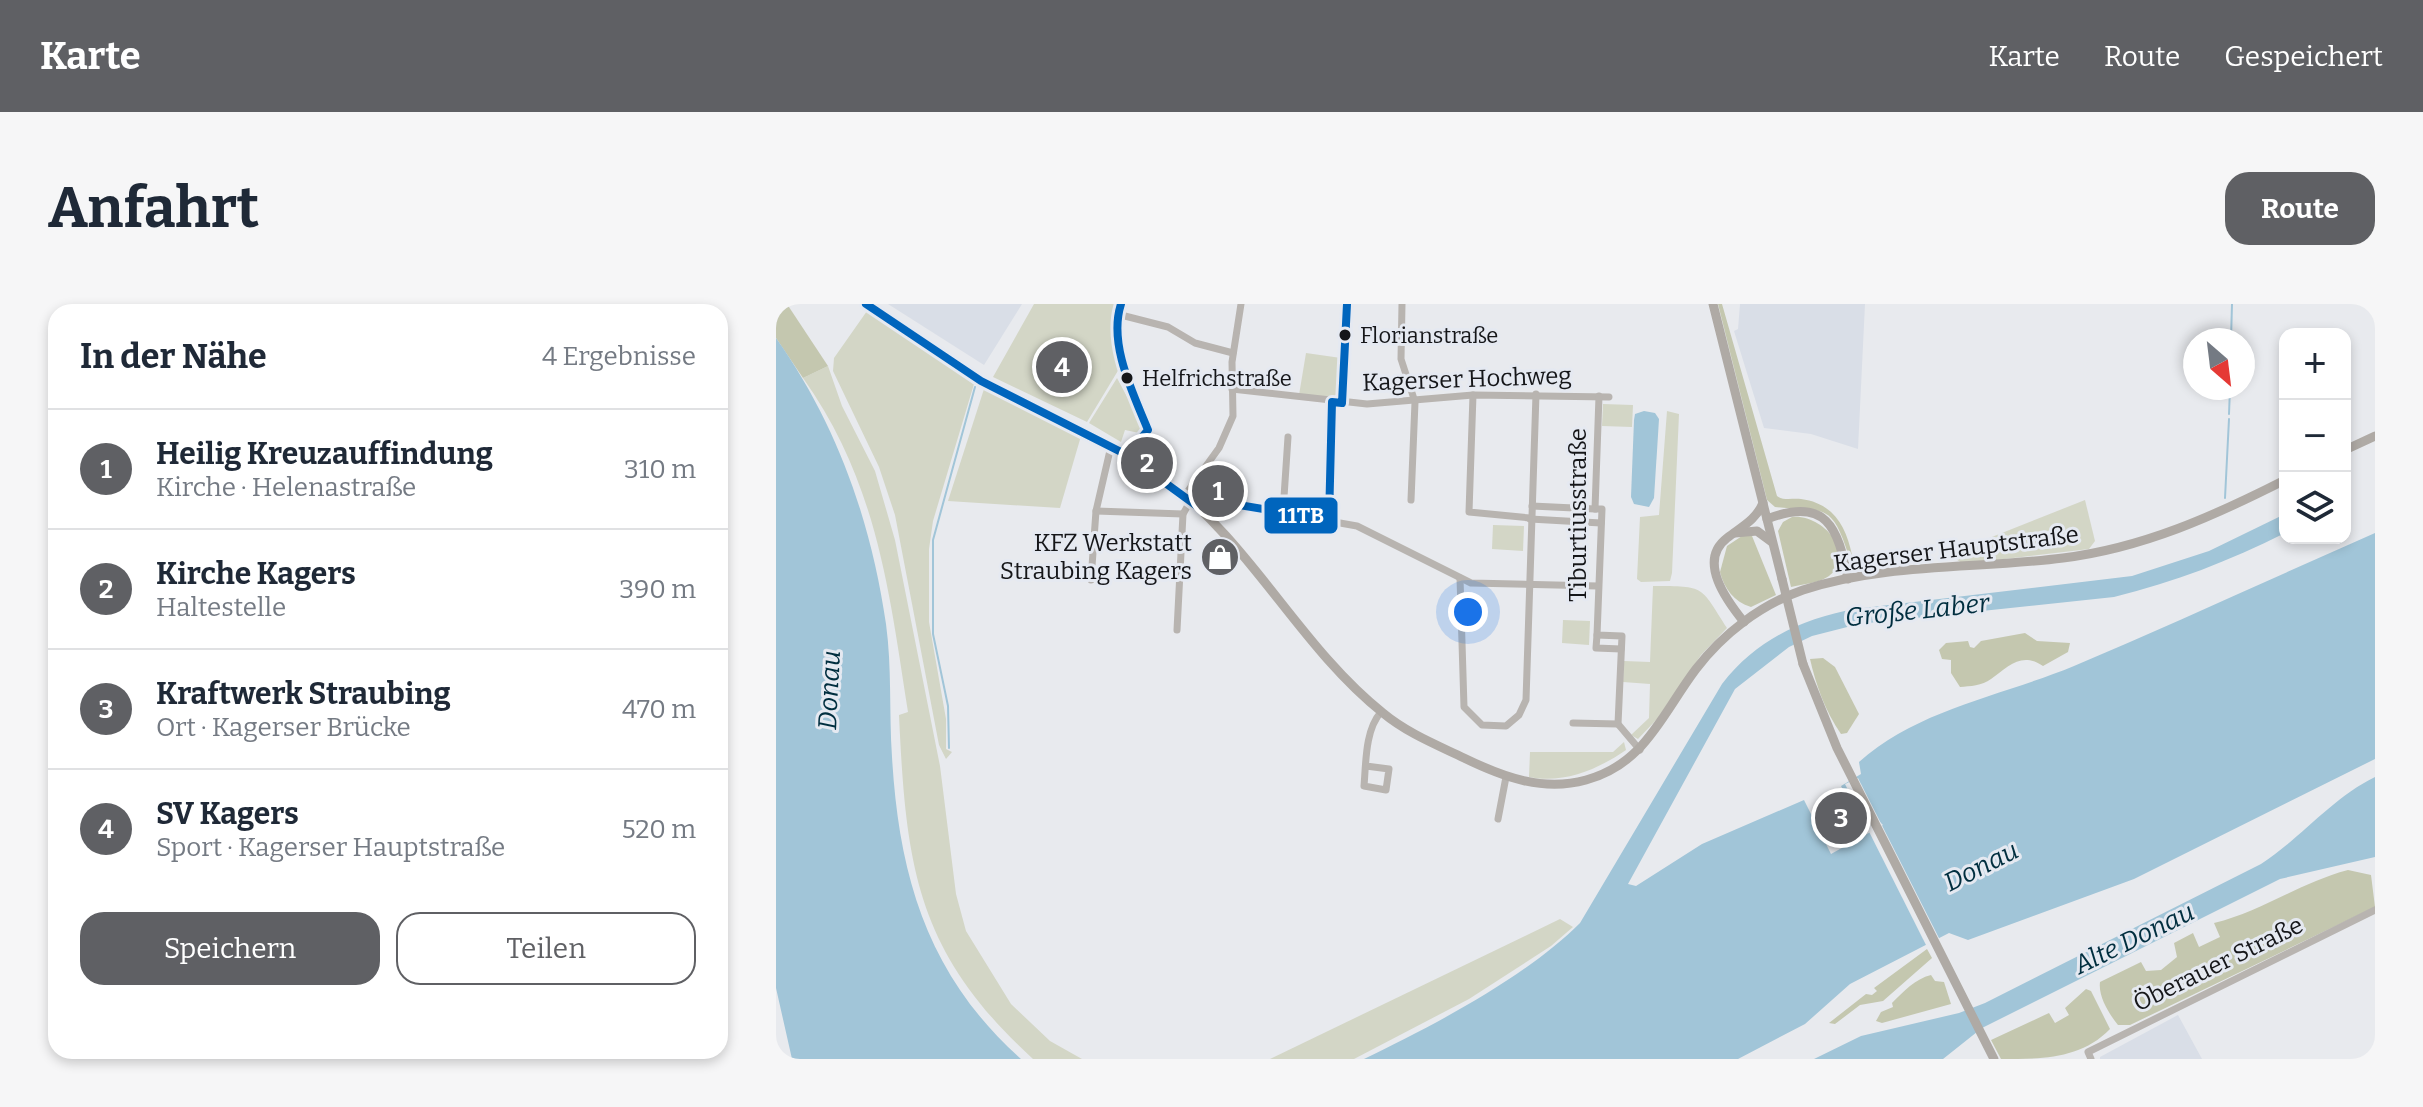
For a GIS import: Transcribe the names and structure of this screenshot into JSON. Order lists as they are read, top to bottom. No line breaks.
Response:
{"streets":{"street":["Kagerser Hochweg","Tiburtiusstraße","Kagerser Hauptstraße","Öberauer Straße"]},"crossings":[["Kagerser Hochweg","Tiburtiusstraße"]],"water":["Große Laber","Donau","Alte Donau"],"places":{"other":["Florianstraße","Helfrichstraße"],"shop":["KFZ Werkstatt Straubing Kagers"]},"lines":["transit line 11TB"],"north":"bottom right","page":{"header":"Karte","nav":["Karte","Route","Gespeichert"],"buttons":["Route",["Speichern","Teilen"]],"title":"Anfahrt","heading":["In der Nähe","4 Ergebnisse"],"map_buttons":["+","−"],"pins":["4","2","1","3"],"list":[{"mark":"1","name":"Heilig Kreuzauffindung","note":"Kirche · Helenastraße","value":"310 m"},{"mark":"2","name":"Kirche Kagers","note":"Haltestelle","value":"390 m"},{"mark":"3","name":"Kraftwerk Straubing","note":"Ort · Kagerser Brücke","value":"470 m"},{"mark":"4","name":"SV Kagers","note":"Sport · Kagerser Hauptstraße","value":"520 m"}]}}
